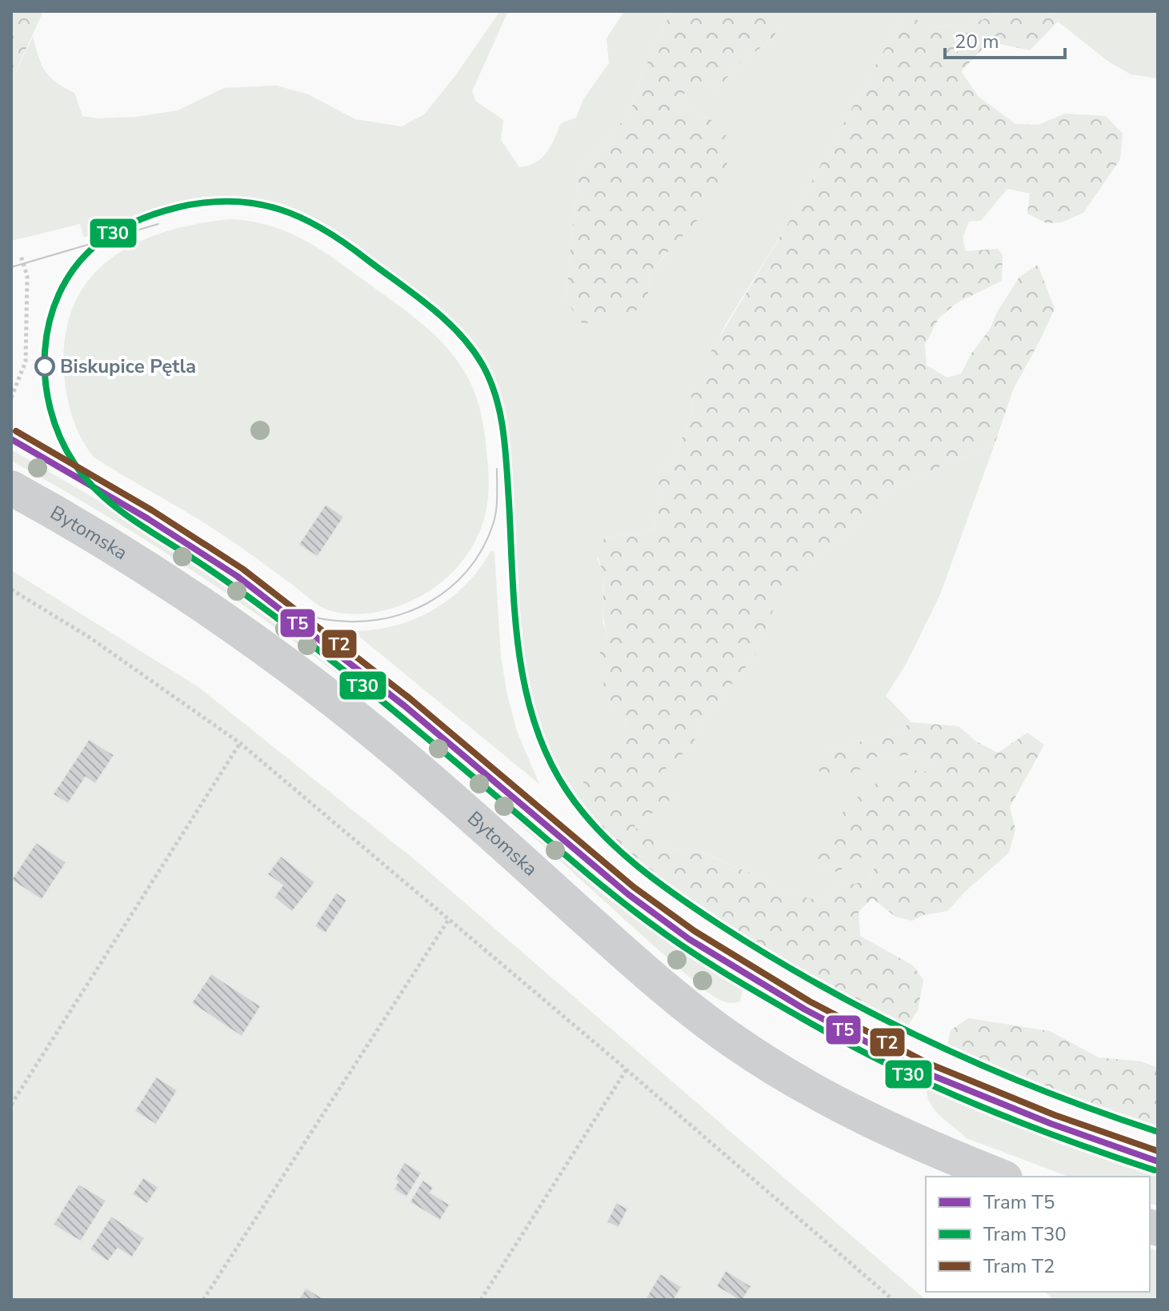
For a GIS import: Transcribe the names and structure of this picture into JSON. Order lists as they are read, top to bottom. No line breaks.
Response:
{"streets":{"street":["Bytomska"]},"places":["Biskupice Pętla"],"lines":["tram line T30","tram line T2","tram line T5"],"legend":["Tram T5","Tram T30","Tram T2"],"scale_bar":"20 m"}
